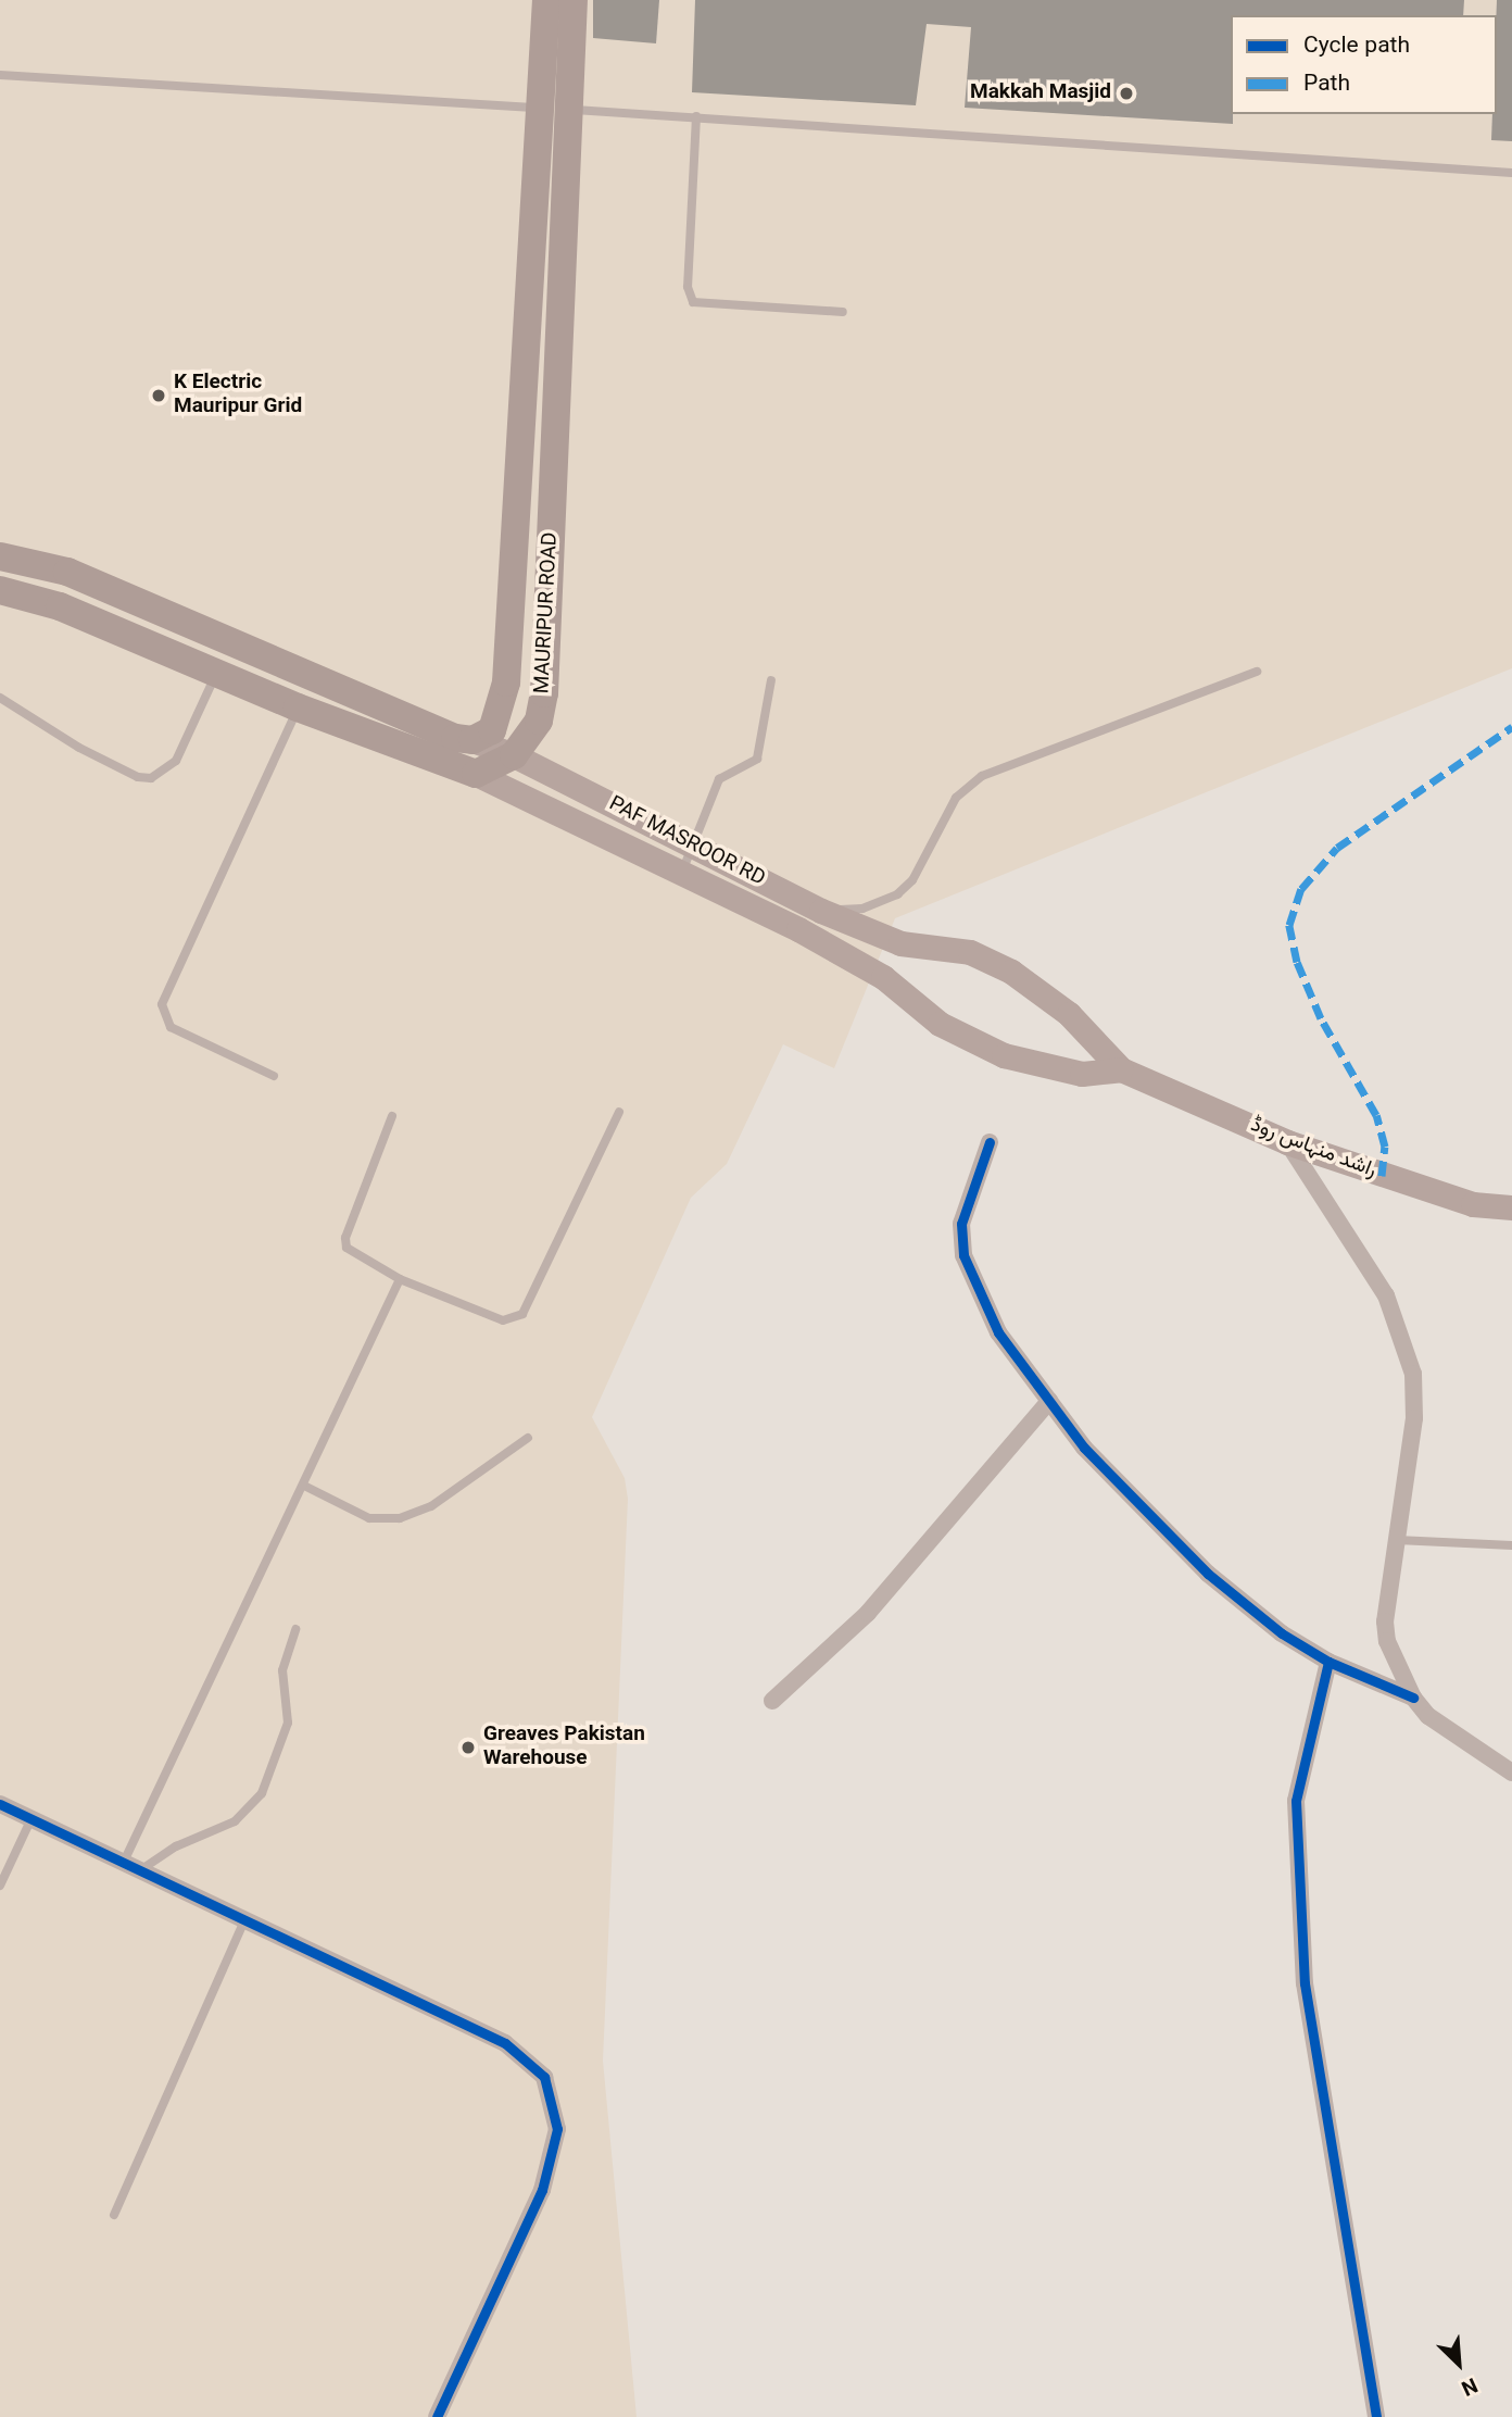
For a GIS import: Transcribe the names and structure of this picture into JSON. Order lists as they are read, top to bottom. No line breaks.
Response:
{"streets":{"main road":["MAURIPUR ROAD","PAF MASROOR RD","راشد منہاس روڈ"]},"crossings":[["MAURIPUR ROAD","PAF MASROOR RD"],["PAF MASROOR RD","راشد منہاس روڈ"]],"places":["Makkah Masjid","K Electric Mauripur Grid","Greaves Pakistan Warehouse"],"legend":["Cycle path","Path"],"north":"bottom right"}
